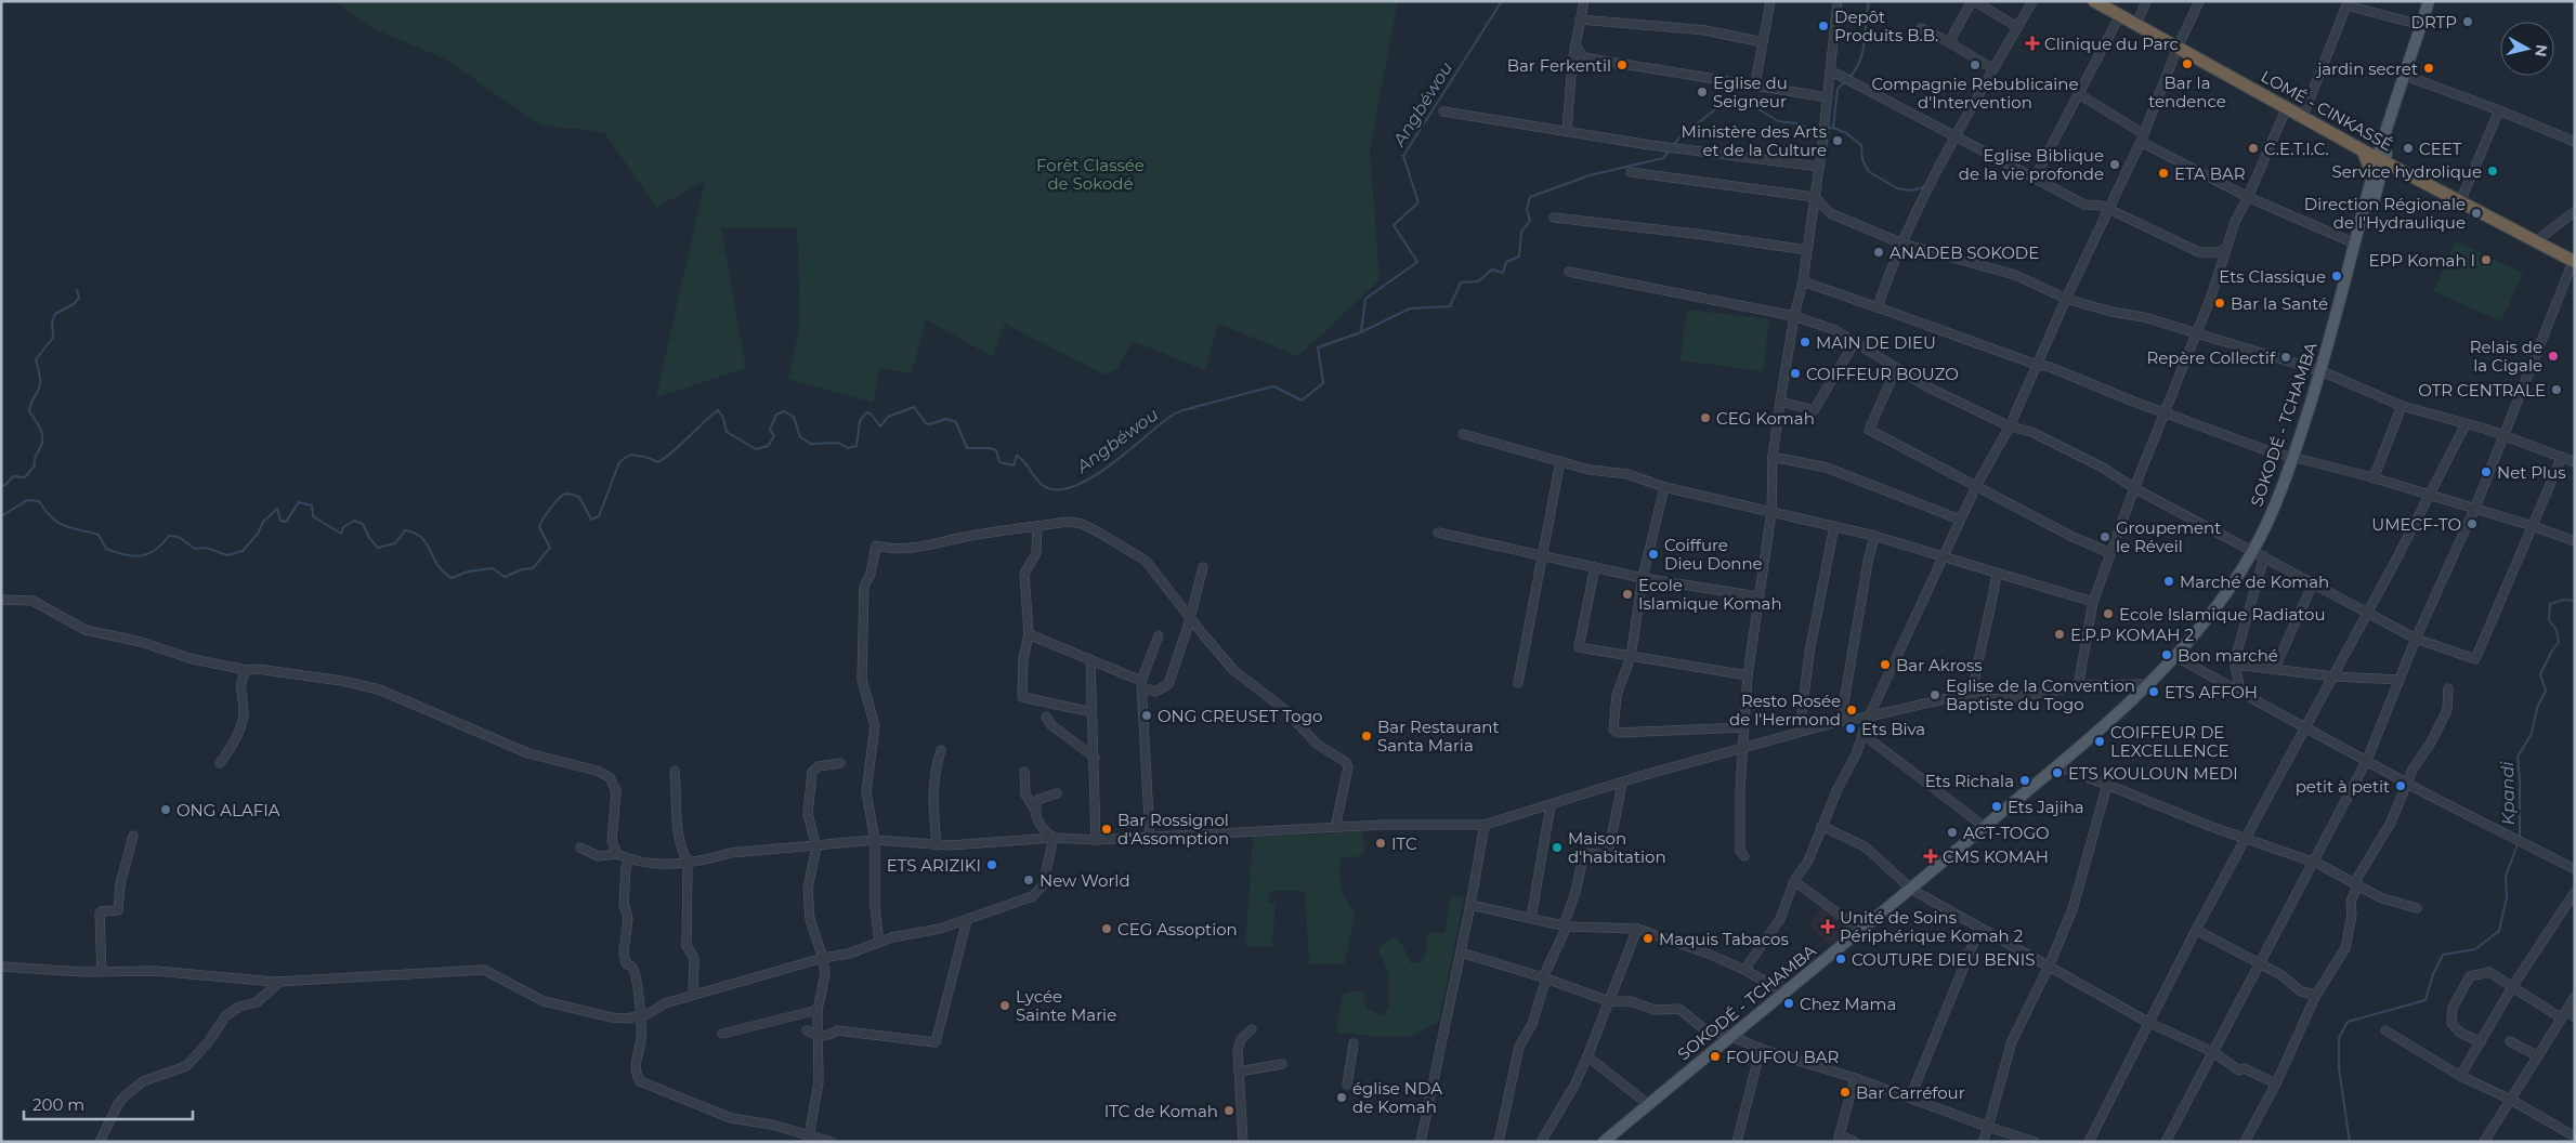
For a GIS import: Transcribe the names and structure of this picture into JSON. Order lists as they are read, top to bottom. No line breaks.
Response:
{"streets":{"highway":["LOMÉ - CINKASSÉ"],"main road":["SOKODÉ - TCHAMBA"]},"crossings":[["LOMÉ - CINKASSÉ","SOKODÉ - TCHAMBA"]],"water":["Angbéwou","Kpandi"],"parks":["Forêt Classée de Sokodé"],"places":{"other":["DRTP","Depôt Produits B.B.","Bar la tendence","Bar Ferkentil","Compagnie Rebublicaine d'Intervention","jardin secret","Eglise du Seigneur","Ministère des Arts et de la Culture","C.E.T.I.C.","CEET","Eglise Biblique de la vie profonde","Service hydrolique","ETA BAR","Direction Régionale de l'Hydraulique","ANADEB SOKODE","EPP Komah I","Ets Classique","Bar la Santé","MAIN DE DIEU","Relais de la Cigale","Repère Collectif","COIFFEUR BOUZO","OTR CENTRALE","CEG Komah","Net Plus","UMECF-TO","Groupement le Réveil","Coiffure Dieu Donne","Marché de Komah","Ecole Islamique Komah","Ecole Islamique Radiatou","E.P.P KOMAH 2","Bon marché","Bar Akross","ETS AFFOH","Eglise de la Convention Baptiste du Togo","Resto Rosée de l'Hermond","ONG CREUSET Togo","Ets Biva","Bar Restaurant Santa Maria","COIFFEUR DE LEXCELLENCE","ETS KOULOUN MEDI","Ets Richala","petit à petit","Ets Jajiha","ONG ALAFIA","Bar Rossignol d'Assomption","ACT-TOGO","ITC","Maison d'habitation","ETS ARIZIKI","New World","CEG Assoption","Maquis Tabacos","COUTURE DIEU BENIS","Chez Mama","Lycée Sainte Marie","FOUFOU BAR","Bar Carréfour","église NDA de Komah","ITC de Komah"],"health":["Clinique du Parc","CMS KOMAH","Unité de Soins Périphérique Komah 2"]},"scale_bar":"200 m","north":"right"}
